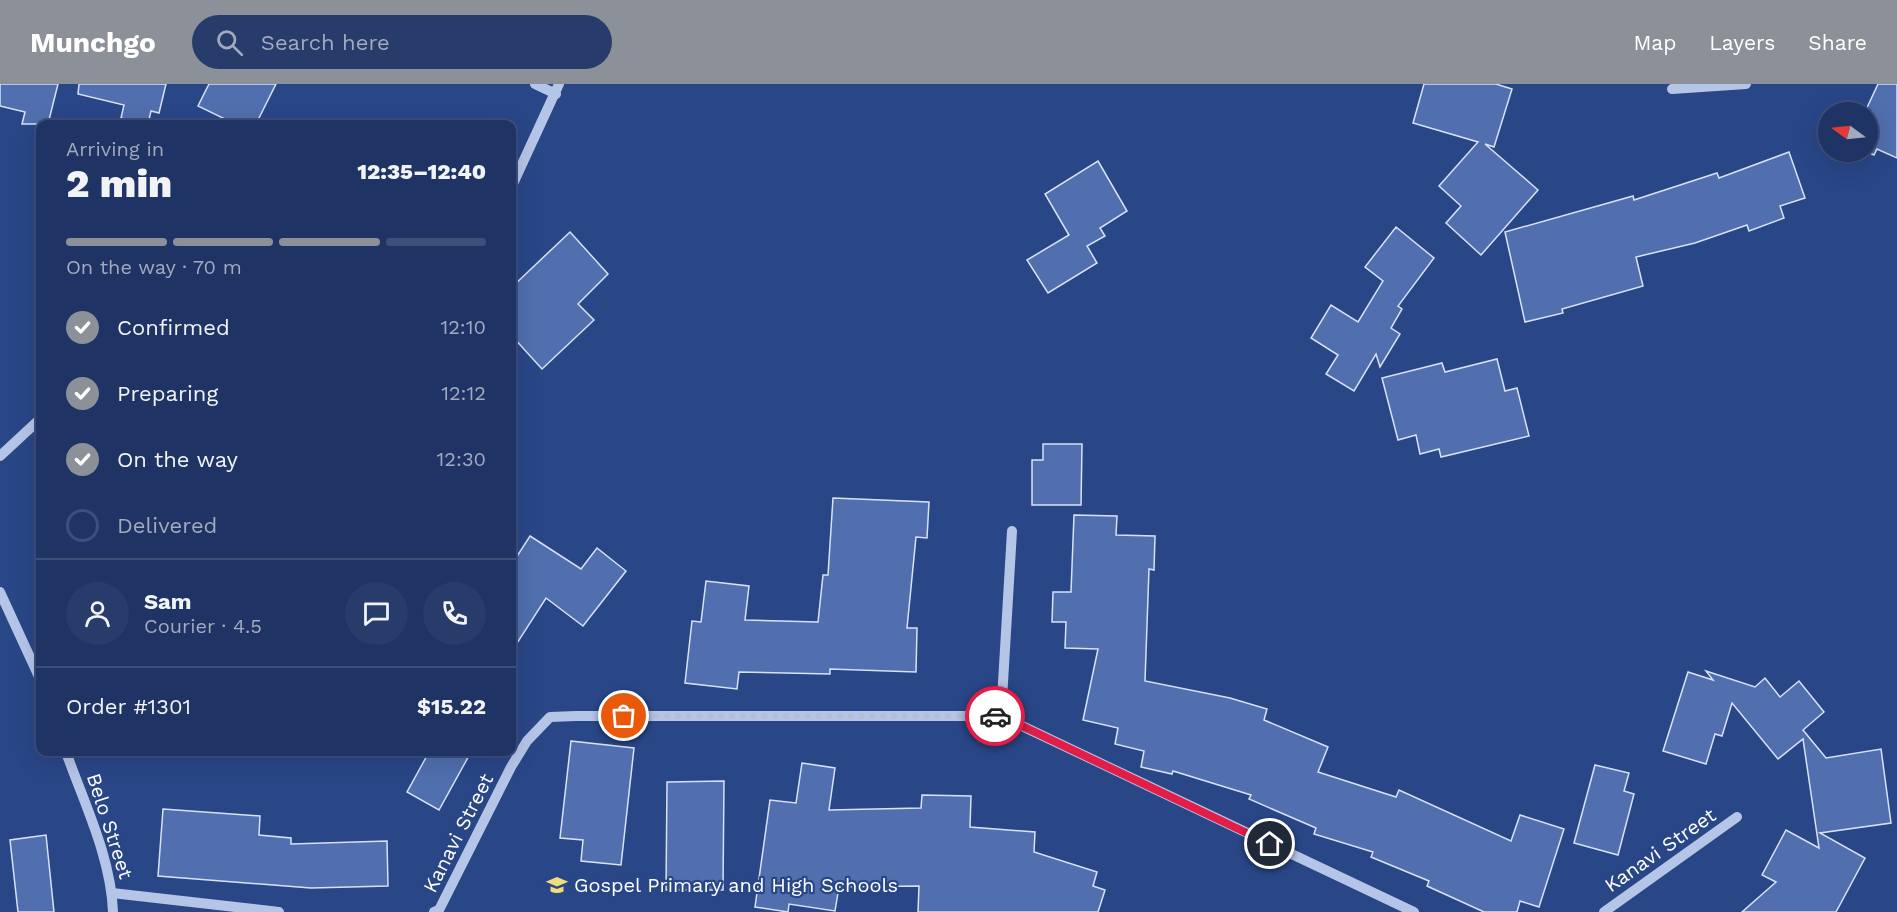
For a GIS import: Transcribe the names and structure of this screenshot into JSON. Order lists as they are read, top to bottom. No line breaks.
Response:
{"streets":{"street":["Belo Street","Kanavi Street"]},"places":{"school or university":["Gospel Primary and High Schools"]},"north":"left","page":{"header":"Munchgo","search":"Search here","nav":["Map","Layers","Share"],"heading":["2 min","Arriving in","12:35–12:40"],"panel":["Sam","Courier · 4.5","Order #1301","$15.22"],"bar":"On the way · 70 m","list":[["Confirmed","12:10"],["Preparing","12:12"],["On the way","12:30"],"Delivered"]}}
